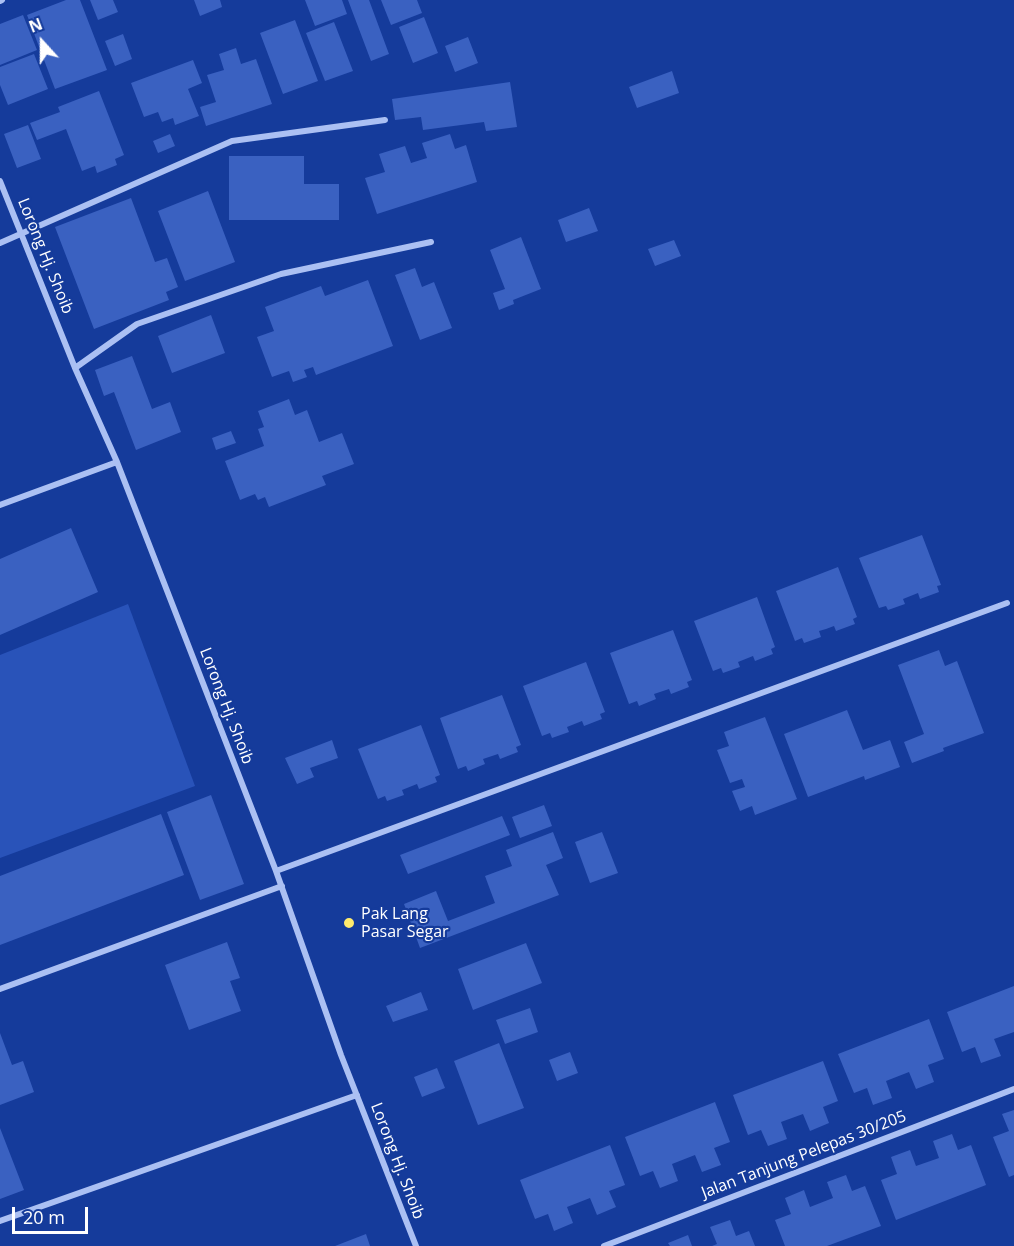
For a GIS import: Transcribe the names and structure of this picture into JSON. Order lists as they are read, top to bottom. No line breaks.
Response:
{"streets":{"street":["Lorong Hj. Shoib","Jalan Tanjung Pelepas 30/205"]},"places":["Pak Lang Pasar Segar"],"scale_bar":"20 m","north":"top"}
